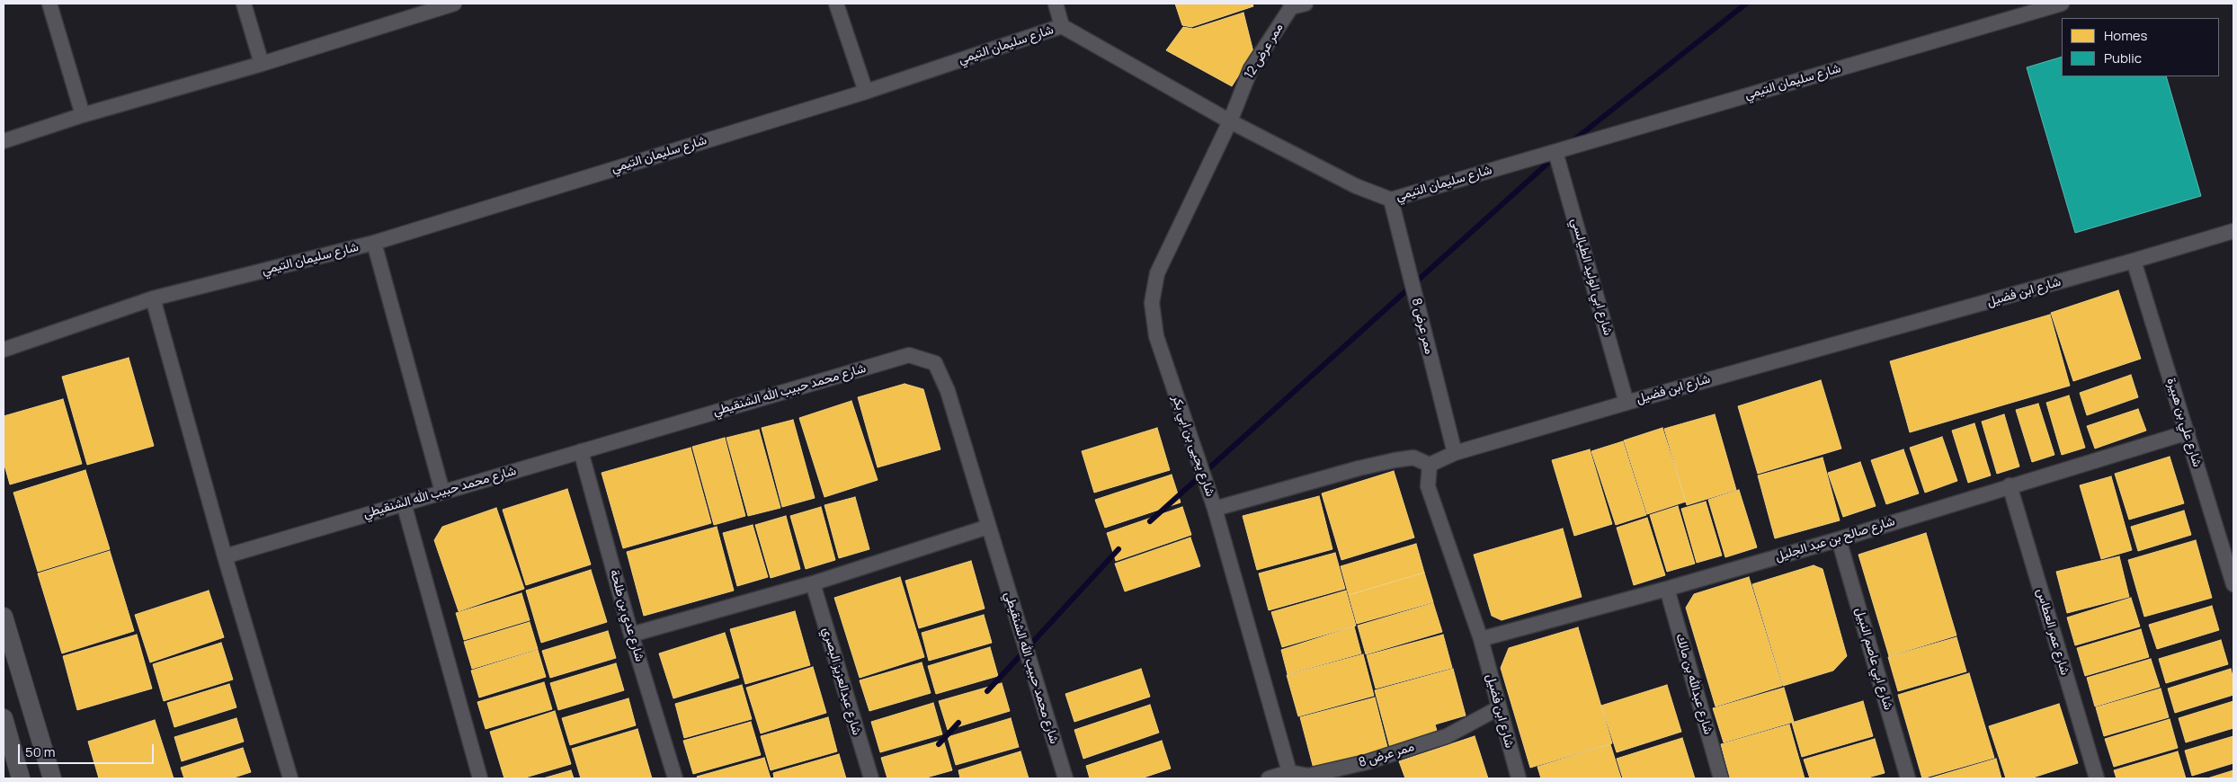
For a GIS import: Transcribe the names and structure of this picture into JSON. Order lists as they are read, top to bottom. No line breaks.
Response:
{"streets":{"street":["شارع سليمان التيمي","ممر عرض 12","شارع ابي الوليد الطيالسي","شارع ابن فضيل","ممر عرض 8","شارع محمد حبيب الله الشنقيطي","شارع علي بن هبيرة","شارع يحيى بن ابي بكر","شارع صالح بن عبد الجليل","شارع عدي بن طلحة","شارع عمر العطاس","شارع ابي عاصم النبيل","شارع عبدالعزيز البصري","شارع عبدالله بن مالك"]},"crossings":[["شارع سليمان التيمي","ممر عرض 12"],["شارع سليمان التيمي","شارع ابي الوليد الطيالسي"],["شارع سليمان التيمي","ممر عرض 8"],["شارع سليمان التيمي","شارع يحيى بن ابي بكر"],["ممر عرض 12","شارع يحيى بن ابي بكر"],["شارع ابي الوليد الطيالسي","شارع ابن فضيل"],["شارع ابن فضيل","ممر عرض 8"],["شارع ابن فضيل","شارع علي بن هبيرة"],["شارع ابن فضيل","شارع صالح بن عبد الجليل"],["ممر عرض 8","شارع يحيى بن ابي بكر"],["شارع محمد حبيب الله الشنقيطي","شارع عدي بن طلحة"],["شارع علي بن هبيرة","شارع صالح بن عبد الجليل"],["شارع صالح بن عبد الجليل","شارع عمر العطاس"],["شارع صالح بن عبد الجليل","شارع ابي عاصم النبيل"],["شارع صالح بن عبد الجليل","شارع عبدالله بن مالك"]],"legend":["Homes","Public"],"scale_bar":"50 m"}
